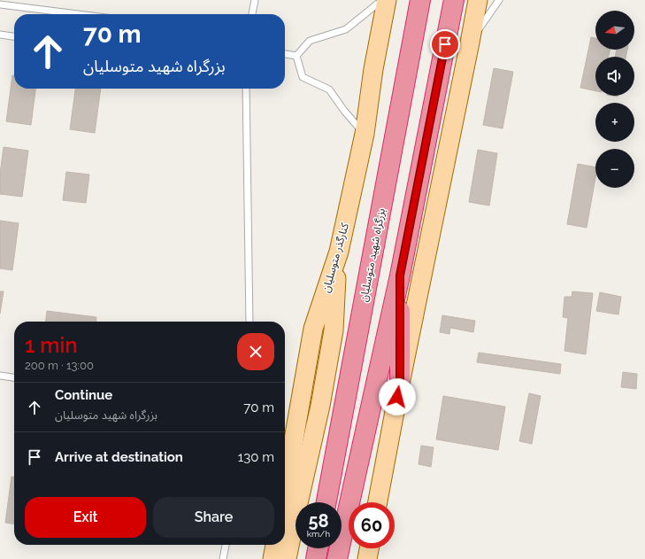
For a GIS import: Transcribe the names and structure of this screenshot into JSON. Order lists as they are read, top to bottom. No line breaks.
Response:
{"streets":{"highway":["بزرگراه شهید متوسلیان"],"main road":["کنارگذر متوسلیان"]},"north":"left","page":{"map_buttons":["+","−"],"turn":["70 m","بزرگراه شهید متوسلیان"],"heading":["1 min","200 m · 13:00"],"list":[{"name":"Continue","note":"بزرگراه شهید متوسلیان","value":"70 m"},{"name":"Arrive at destination","value":"130 m"}],"buttons":["Exit","Share"],"speed":"58 km/h","limit":"60"}}
